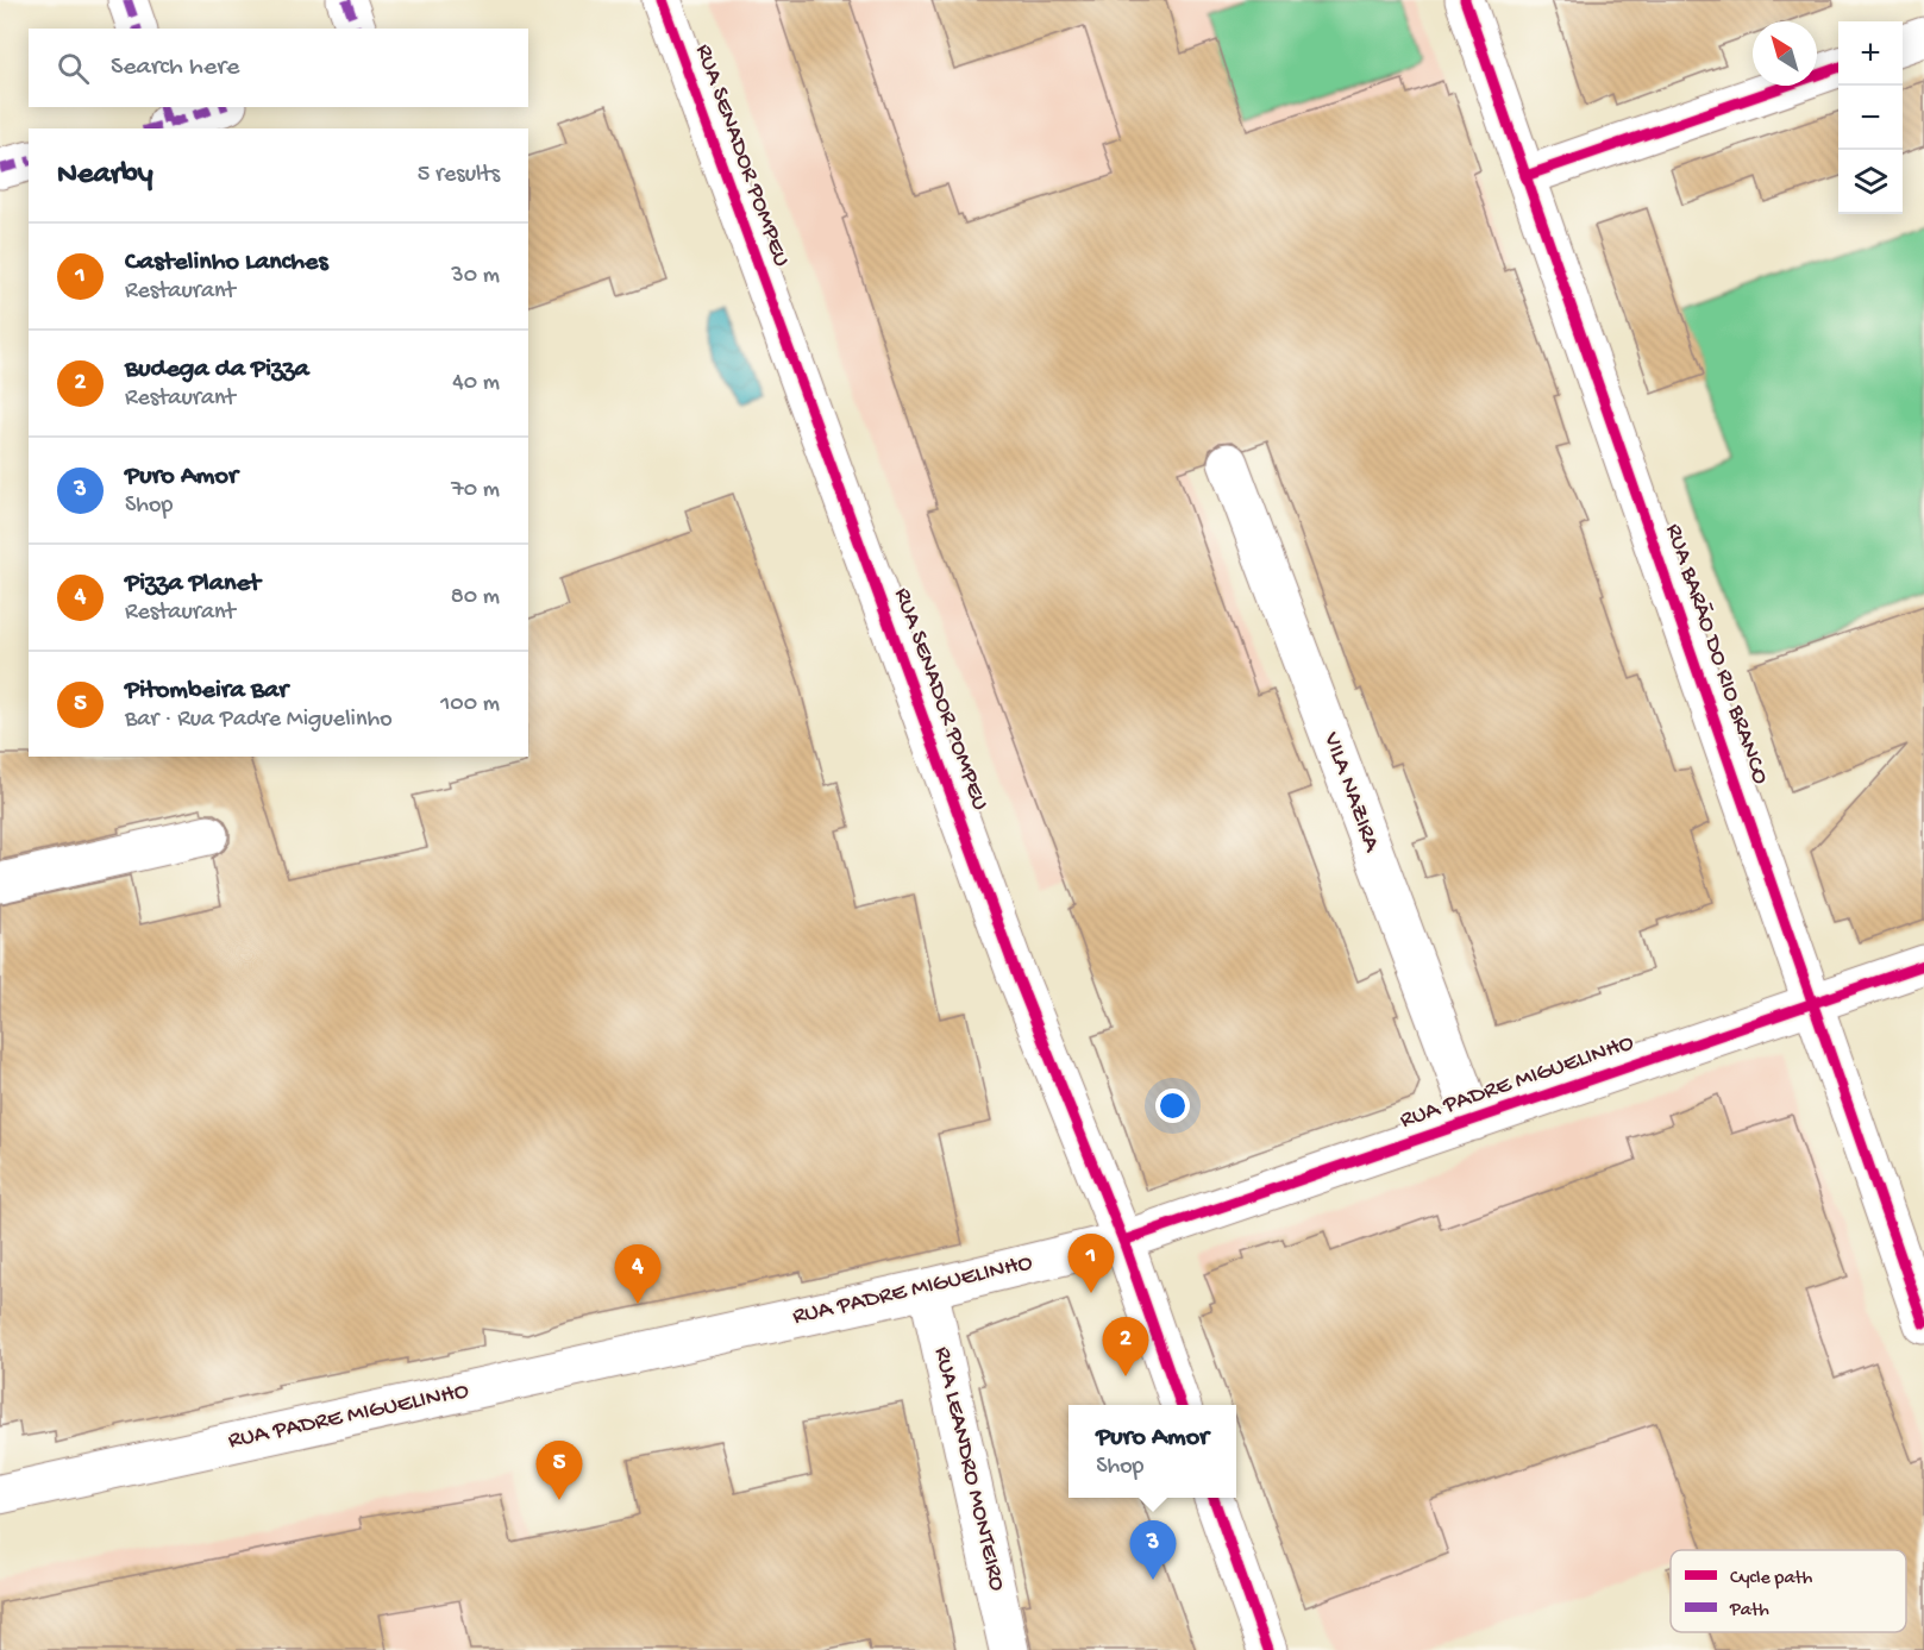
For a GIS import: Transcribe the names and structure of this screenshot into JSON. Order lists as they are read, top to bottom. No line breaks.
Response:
{"streets":{"street":["RUA SENADOR POMPEU","RUA BARÃO DO RIO BRANCO","VILA NAZIRA","RUA PADRE MIGUELINHO","RUA LEANDRO MONTEIRO"]},"crossings":[["RUA SENADOR POMPEU","RUA PADRE MIGUELINHO"],["RUA BARÃO DO RIO BRANCO","RUA PADRE MIGUELINHO"],["VILA NAZIRA","RUA PADRE MIGUELINHO"],["RUA PADRE MIGUELINHO","RUA LEANDRO MONTEIRO"]],"legend":["Cycle path","Path"],"north":"top left","page":{"map_buttons":["+","−"],"search":"Search here","heading":["Nearby","5 results"],"list":[{"mark":"1","name":"Castelinho Lanches","note":"Restaurant","value":"30 m"},{"mark":"2","name":"Budega da Pizza","note":"Restaurant","value":"40 m"},{"mark":"3","name":"Puro Amor","note":"Shop","value":"70 m"},{"mark":"4","name":"Pizza Planet","note":"Restaurant","value":"80 m"},{"mark":"5","name":"Pitombeira Bar","note":"Bar · Rua Padre Miguelinho","value":"100 m"}],"pins":["1","4","2","5","3"],"popup":["Puro Amor","Shop"]}}
